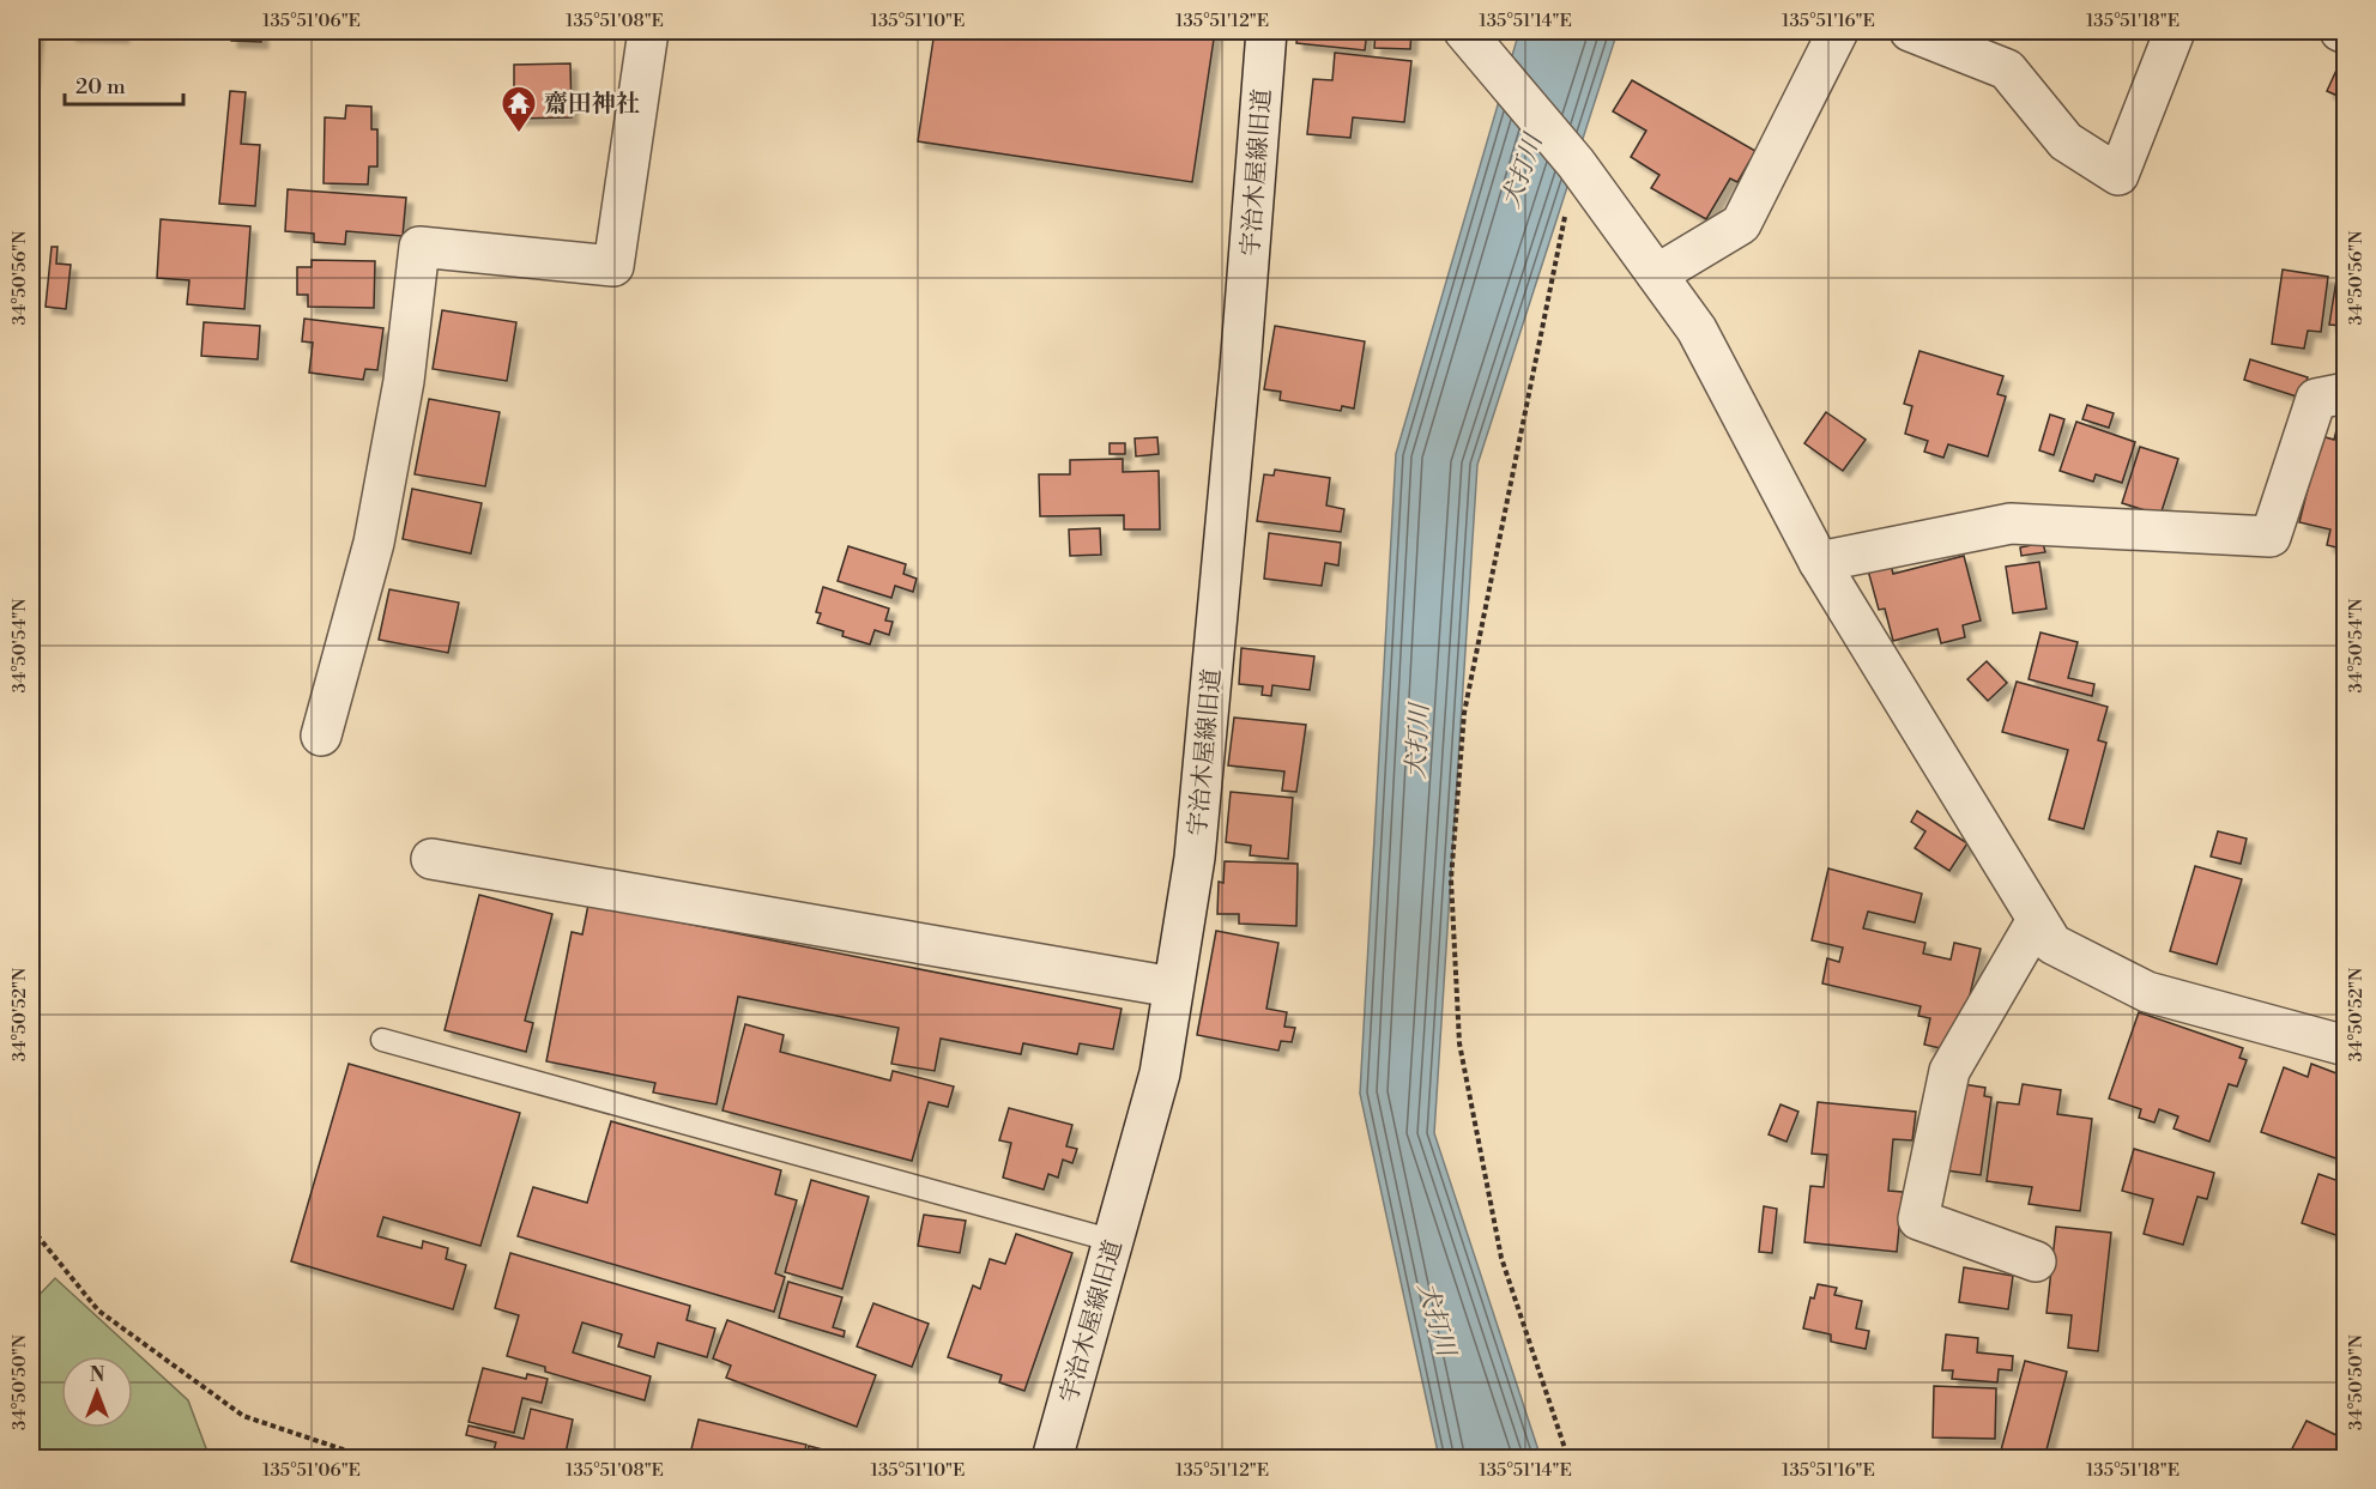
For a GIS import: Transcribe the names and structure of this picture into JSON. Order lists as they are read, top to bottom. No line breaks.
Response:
{"streets":{"street":["宇治木屋線旧道"]},"water":["犬打川"],"places":{"temple":["齋田神社"]},"scale_bar":"20 m","north":"top","coordinates":["135°51'06\"E","135°51'08\"E","135°51'10\"E","135°51'12\"E","135°51'14\"E","135°51'16\"E","135°51'18\"E","34°50'56\"N","34°50'54\"N","34°50'52\"N","34°50'50\"N"]}
